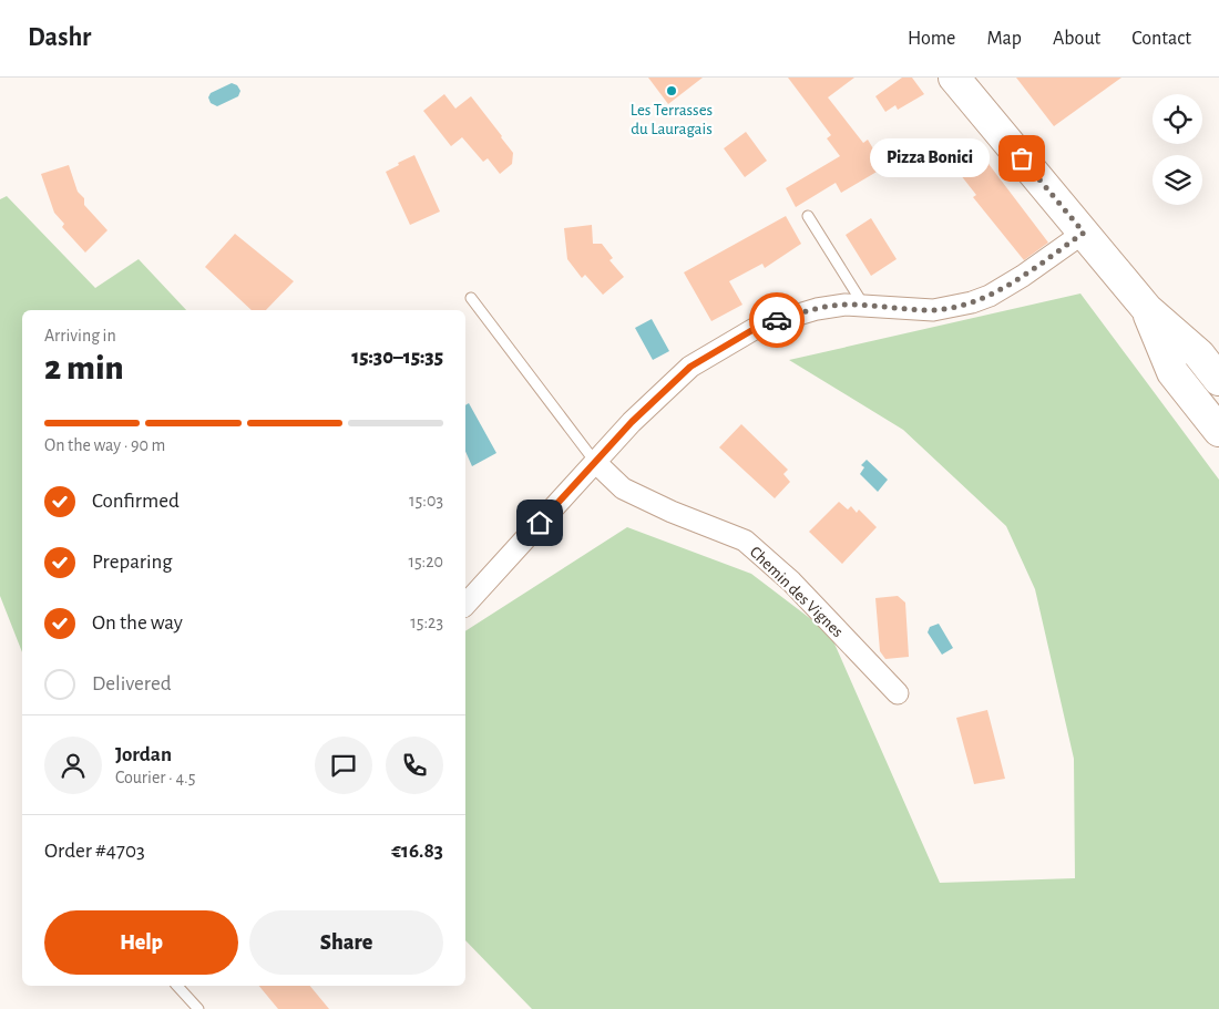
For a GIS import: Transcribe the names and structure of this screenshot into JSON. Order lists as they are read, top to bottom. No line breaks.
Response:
{"streets":{"street":["Chemin des Vignes"]},"places":["Les Terrasses du Lauragais","Pizza Bonici"],"page":{"header":"Dashr","nav":["Home","Map","About","Contact"],"bubble":"Pizza Bonici","heading":["2 min","Arriving in","15:30–15:35"],"panel":["Jordan","Courier · 4.5","Order #4703","€16.83"],"bar":"On the way · 90 m","list":[["Confirmed","15:03"],["Preparing","15:20"],["On the way","15:23"],"Delivered"],"buttons":["Help","Share"]}}
